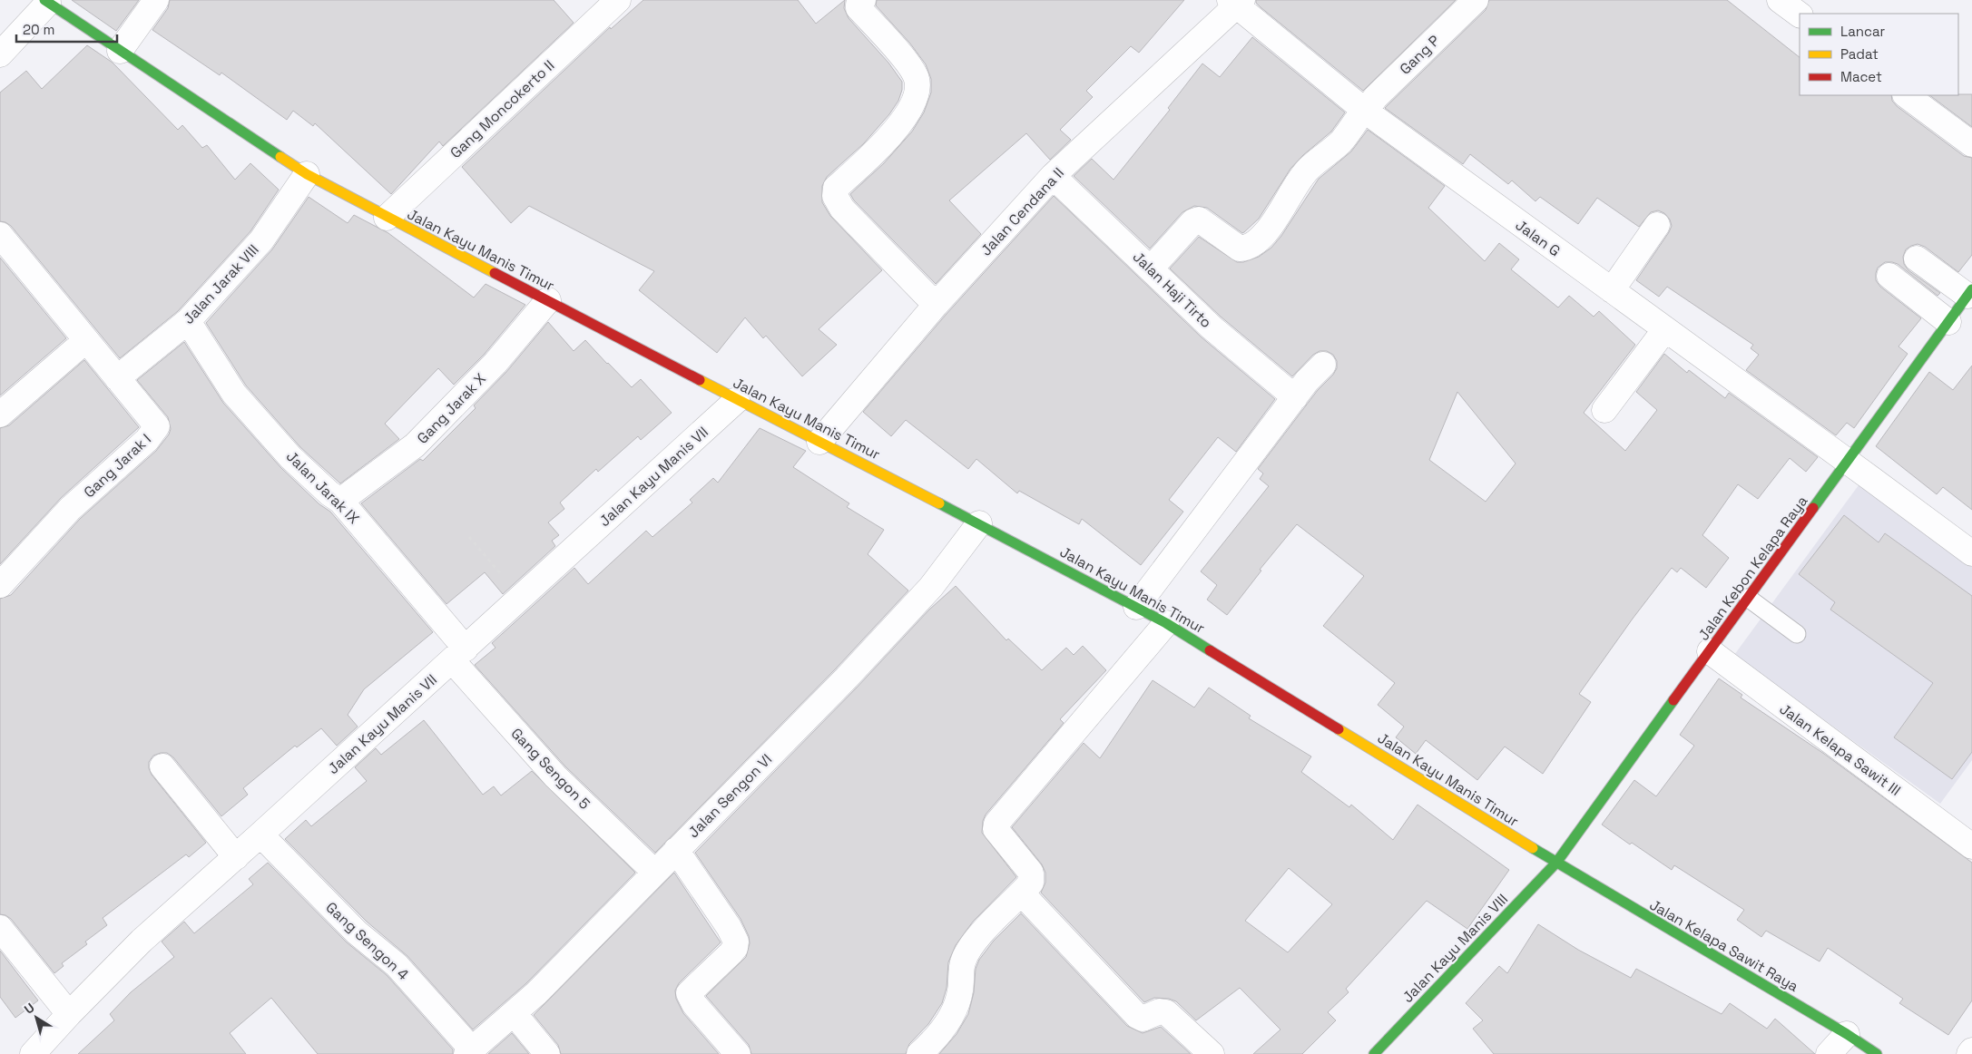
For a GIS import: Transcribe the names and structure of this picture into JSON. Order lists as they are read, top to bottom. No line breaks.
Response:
{"streets":{"street":["Gang P","Gang Moncokerto II","Jalan Cendana II","Jalan G","Jalan Kayu Manis Timur","Jalan Jarak VIII","Jalan Haji Tirto","Gang Jarak X","Gang Jarak I","Jalan Kayu Manis VII","Jalan Jarak IX","Jalan Kebon Kelapa Raya","Jalan Kelapa Sawit III","Gang Sengon 5","Jalan Sengon VI","Gang Sengon 4","Jalan Kelapa Sawit Raya","Jalan Kayu Manis VIII"]},"crossings":[["Gang P","Jalan G"],["Gang P","Jalan Haji Tirto"],["Gang Moncokerto II","Jalan Kayu Manis Timur"],["Jalan Cendana II","Jalan G"],["Jalan Cendana II","Jalan Kayu Manis Timur"],["Jalan Cendana II","Jalan Haji Tirto"],["Jalan G","Jalan Kebon Kelapa Raya"],["Jalan Kayu Manis Timur","Jalan Jarak VIII"],["Jalan Kayu Manis Timur","Gang Jarak X"],["Jalan Kayu Manis Timur","Jalan Kayu Manis VII"],["Jalan Kayu Manis Timur","Jalan Kebon Kelapa Raya"],["Jalan Kayu Manis Timur","Jalan Sengon VI"],["Jalan Kayu Manis Timur","Jalan Kelapa Sawit Raya"],["Jalan Kayu Manis Timur","Jalan Kayu Manis VIII"],["Jalan Jarak VIII","Gang Jarak I"],["Jalan Jarak VIII","Jalan Jarak IX"],["Gang Jarak X","Jalan Jarak IX"],["Jalan Kayu Manis VII","Jalan Jarak IX"],["Jalan Kayu Manis VII","Gang Sengon 5"],["Jalan Kayu Manis VII","Gang Sengon 4"],["Jalan Jarak IX","Gang Sengon 5"],["Jalan Kebon Kelapa Raya","Jalan Kelapa Sawit III"],["Jalan Kebon Kelapa Raya","Jalan Kelapa Sawit Raya"],["Jalan Kebon Kelapa Raya","Jalan Kayu Manis VIII"],["Gang Sengon 5","Jalan Sengon VI"],["Jalan Sengon VI","Gang Sengon 4"],["Jalan Kelapa Sawit Raya","Jalan Kayu Manis VIII"]],"legend":["Lancar","Padat","Macet"],"scale_bar":"20 m","north":"top left"}
